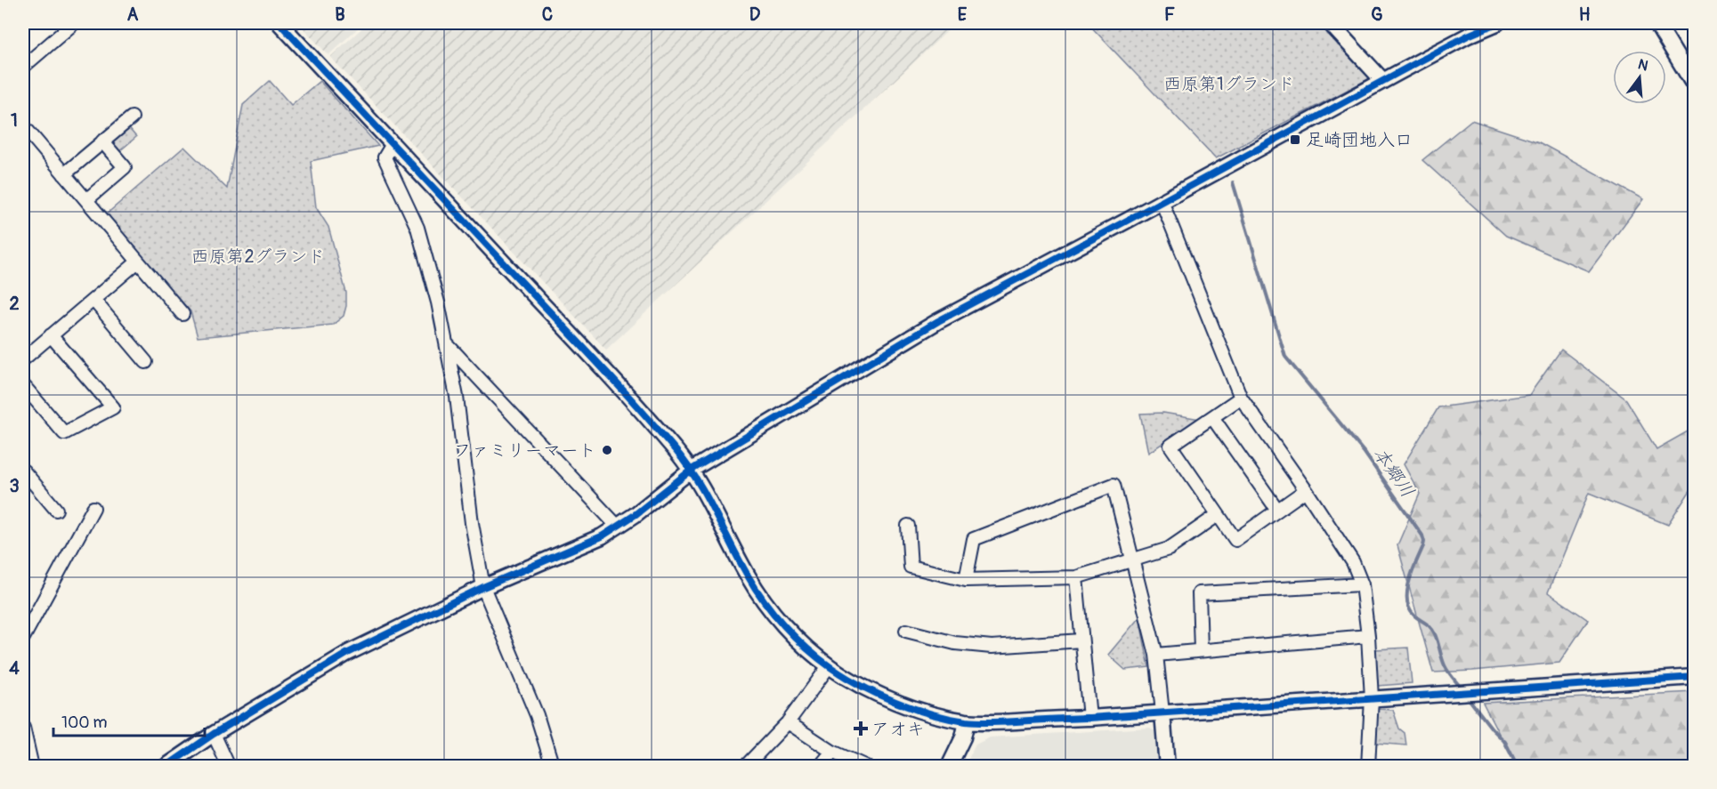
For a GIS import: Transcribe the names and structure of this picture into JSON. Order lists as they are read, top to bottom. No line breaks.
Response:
{"water":["本郷川"],"parks":["西原第1グランド","西原第2グランド"],"places":{"transit":["足崎団地入口"],"other":["ファミリーマート"],"health":["アオキ"]},"scale_bar":"100 m","north":"top","grid":{"columns":["A","B","C","D","E","F","G","H"],"rows":["1","2","3","4"]}}
